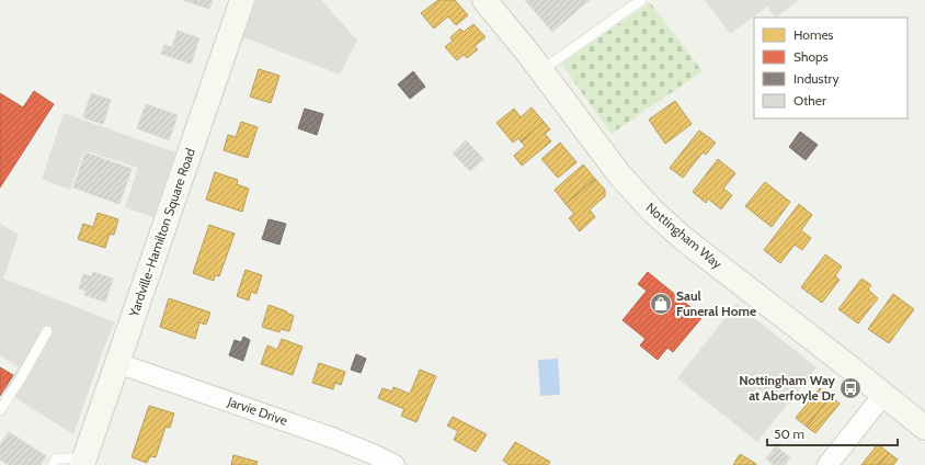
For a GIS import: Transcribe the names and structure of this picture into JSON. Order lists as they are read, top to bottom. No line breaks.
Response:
{"streets":{"street":["Yardville-Hamilton Square Road","Nottingham Way","Jarvie Drive"]},"crossings":[["Yardville-Hamilton Square Road","Jarvie Drive"]],"places":{"shop":["Saul Funeral Home"],"bus stop":["Nottingham Way at Aberfoyle Dr"]},"legend":["Homes","Shops","Industry","Other"],"scale_bar":"50 m"}
